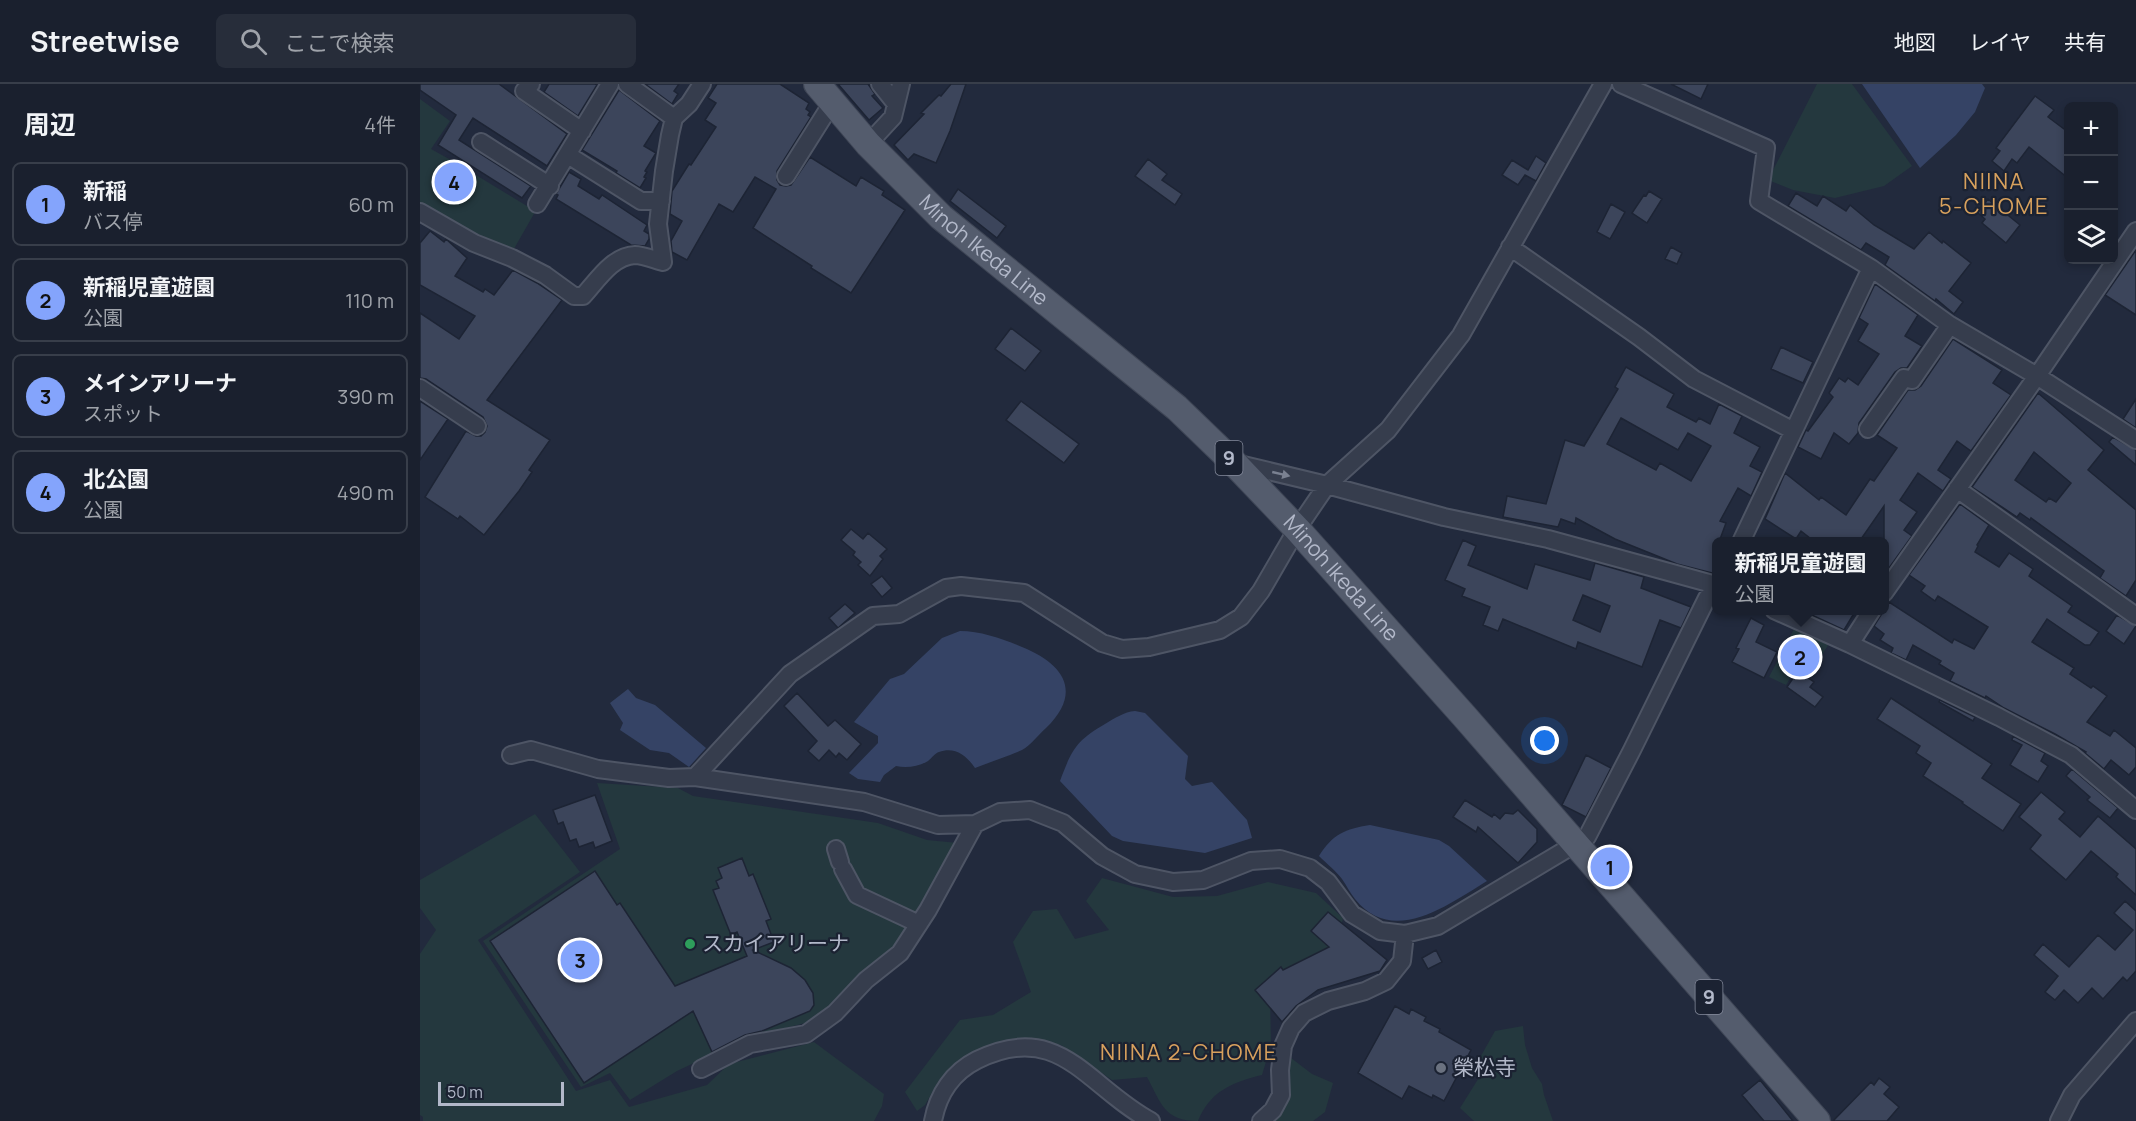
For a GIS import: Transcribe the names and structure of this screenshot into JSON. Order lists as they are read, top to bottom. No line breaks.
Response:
{"streets":{"main road":["Minoh Ikeda Line","9"]},"districts":["NIINA 5-CHOME","NIINA 2-CHOME"],"places":["スカイアリーナ","榮松寺"],"scale_bar":"50 m","page":{"header":"Streetwise","search":"ここで検索","nav":["地図","レイヤ","共有"],"heading":["周辺","4件"],"map_buttons":["+","−"],"pins":["4","2","1","3"],"list":[{"mark":"1","name":"新稲","note":"バス停","value":"60 m"},{"mark":"2","name":"新稲児童遊園","note":"公園","value":"110 m"},{"mark":"3","name":"メインアリーナ","note":"スポット","value":"390 m"},{"mark":"4","name":"北公園","note":"公園","value":"490 m"}],"popup":["新稲児童遊園","公園"],"scale":"50 m"}}
